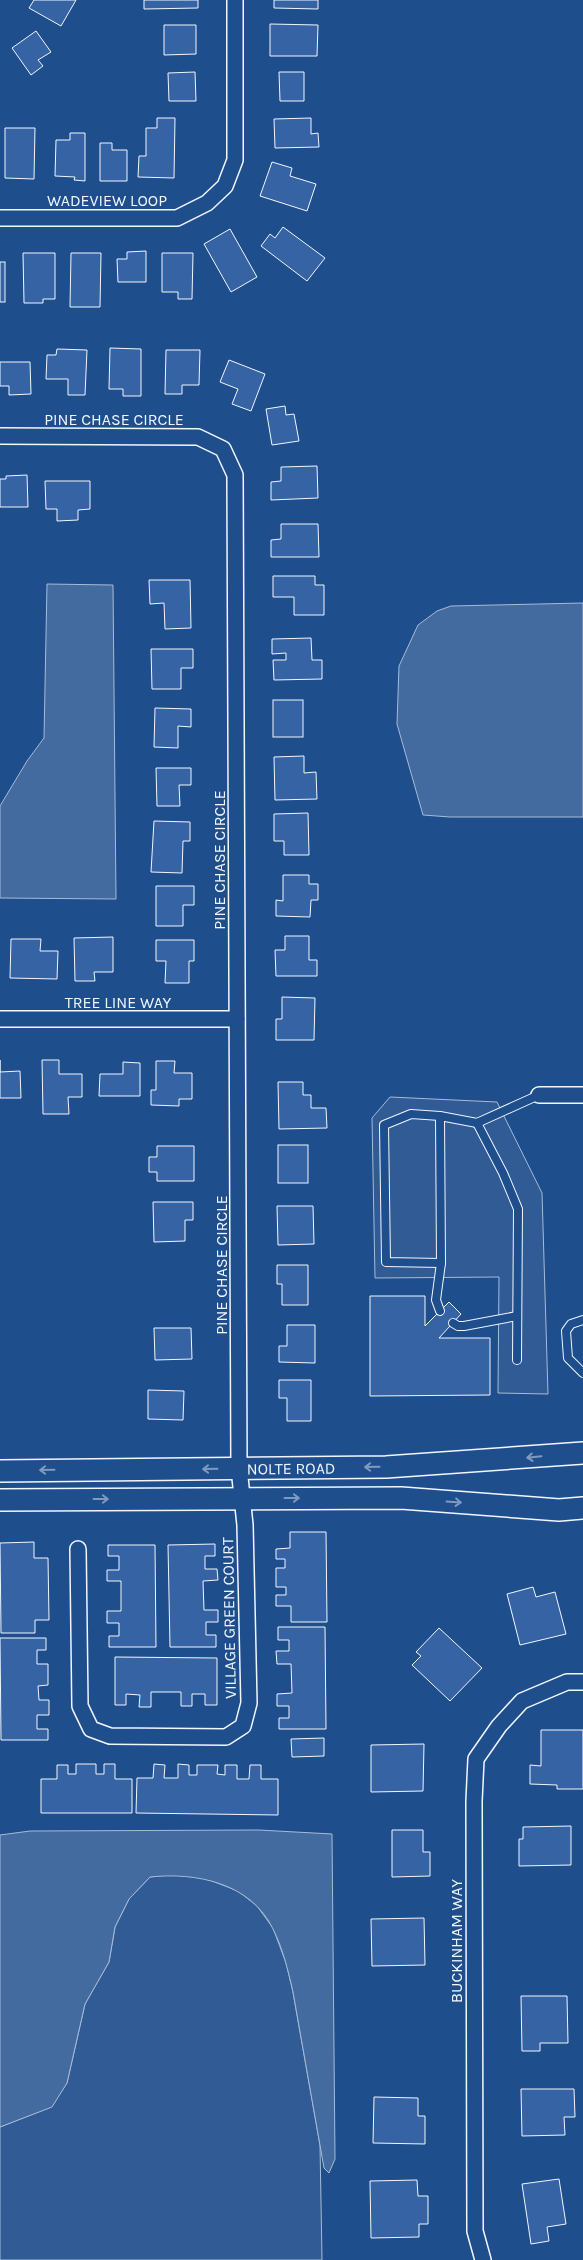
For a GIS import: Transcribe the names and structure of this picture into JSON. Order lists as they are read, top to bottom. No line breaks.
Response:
{"streets":{"street":["WADEVIEW LOOP","PINE CHASE CIRCLE","TREE LINE WAY","NOLTE ROAD","VILLAGE GREEN COURT","BUCKINHAM WAY"]},"crossings":[["PINE CHASE CIRCLE","TREE LINE WAY"],["PINE CHASE CIRCLE","NOLTE ROAD"],["PINE CHASE CIRCLE","VILLAGE GREEN COURT"],["NOLTE ROAD","VILLAGE GREEN COURT"]]}
